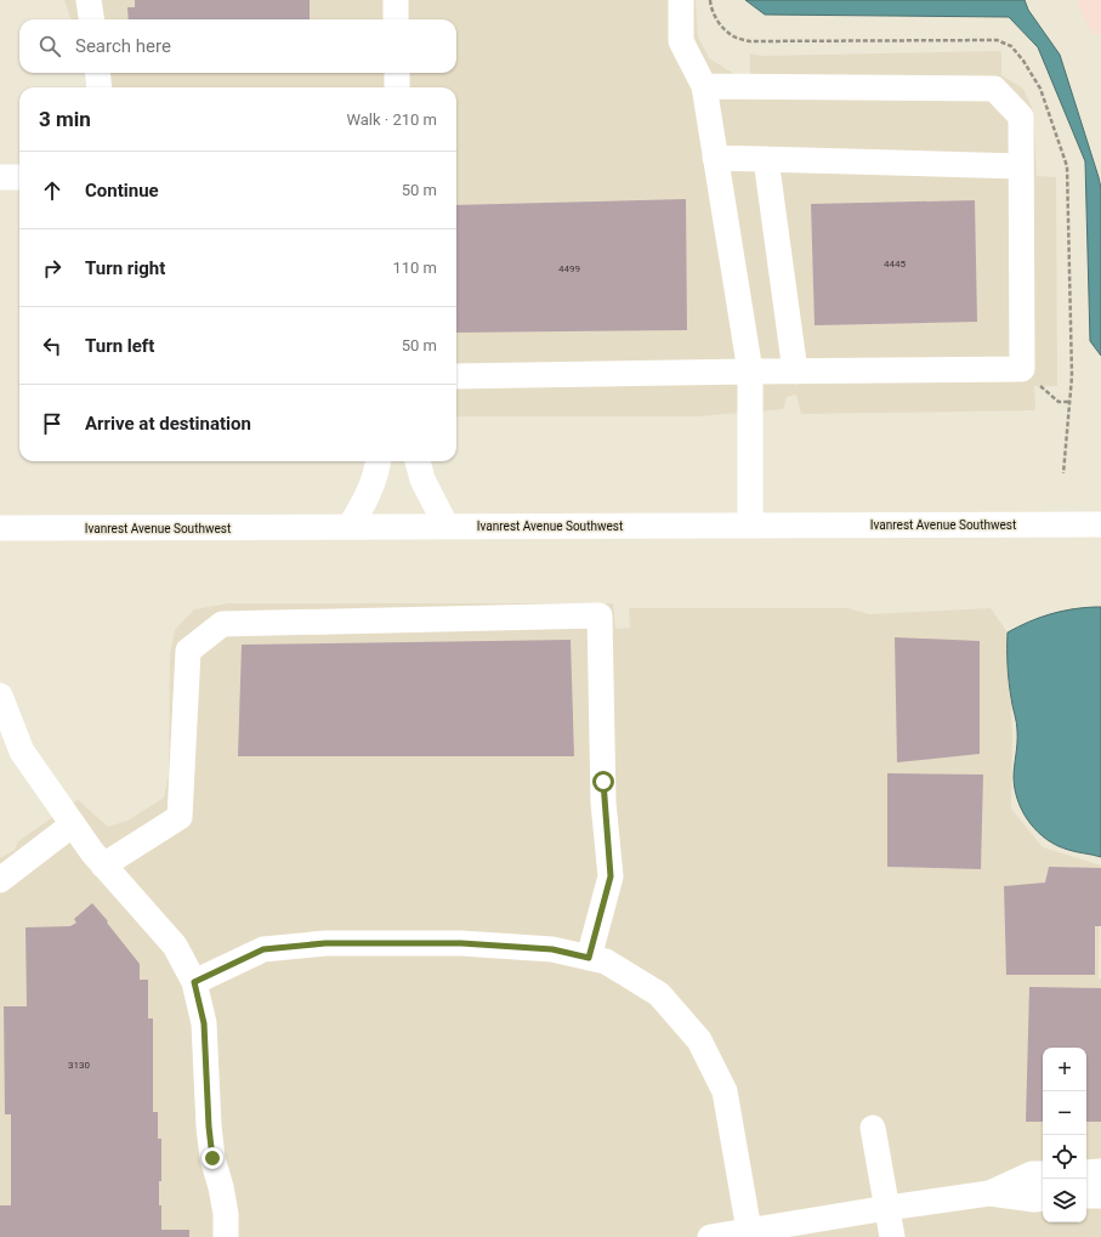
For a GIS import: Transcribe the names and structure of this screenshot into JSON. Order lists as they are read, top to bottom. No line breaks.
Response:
{"streets":{"street":["Ivanrest Avenue Southwest"]},"house_numbers":["4445","4499","3130"],"page":{"search":"Search here","heading":["3 min","Walk · 210 m"],"list":[["Continue","50 m"],["Turn right","110 m"],["Turn left","50 m"],"Arrive at destination"],"map_buttons":["+","−"]}}
